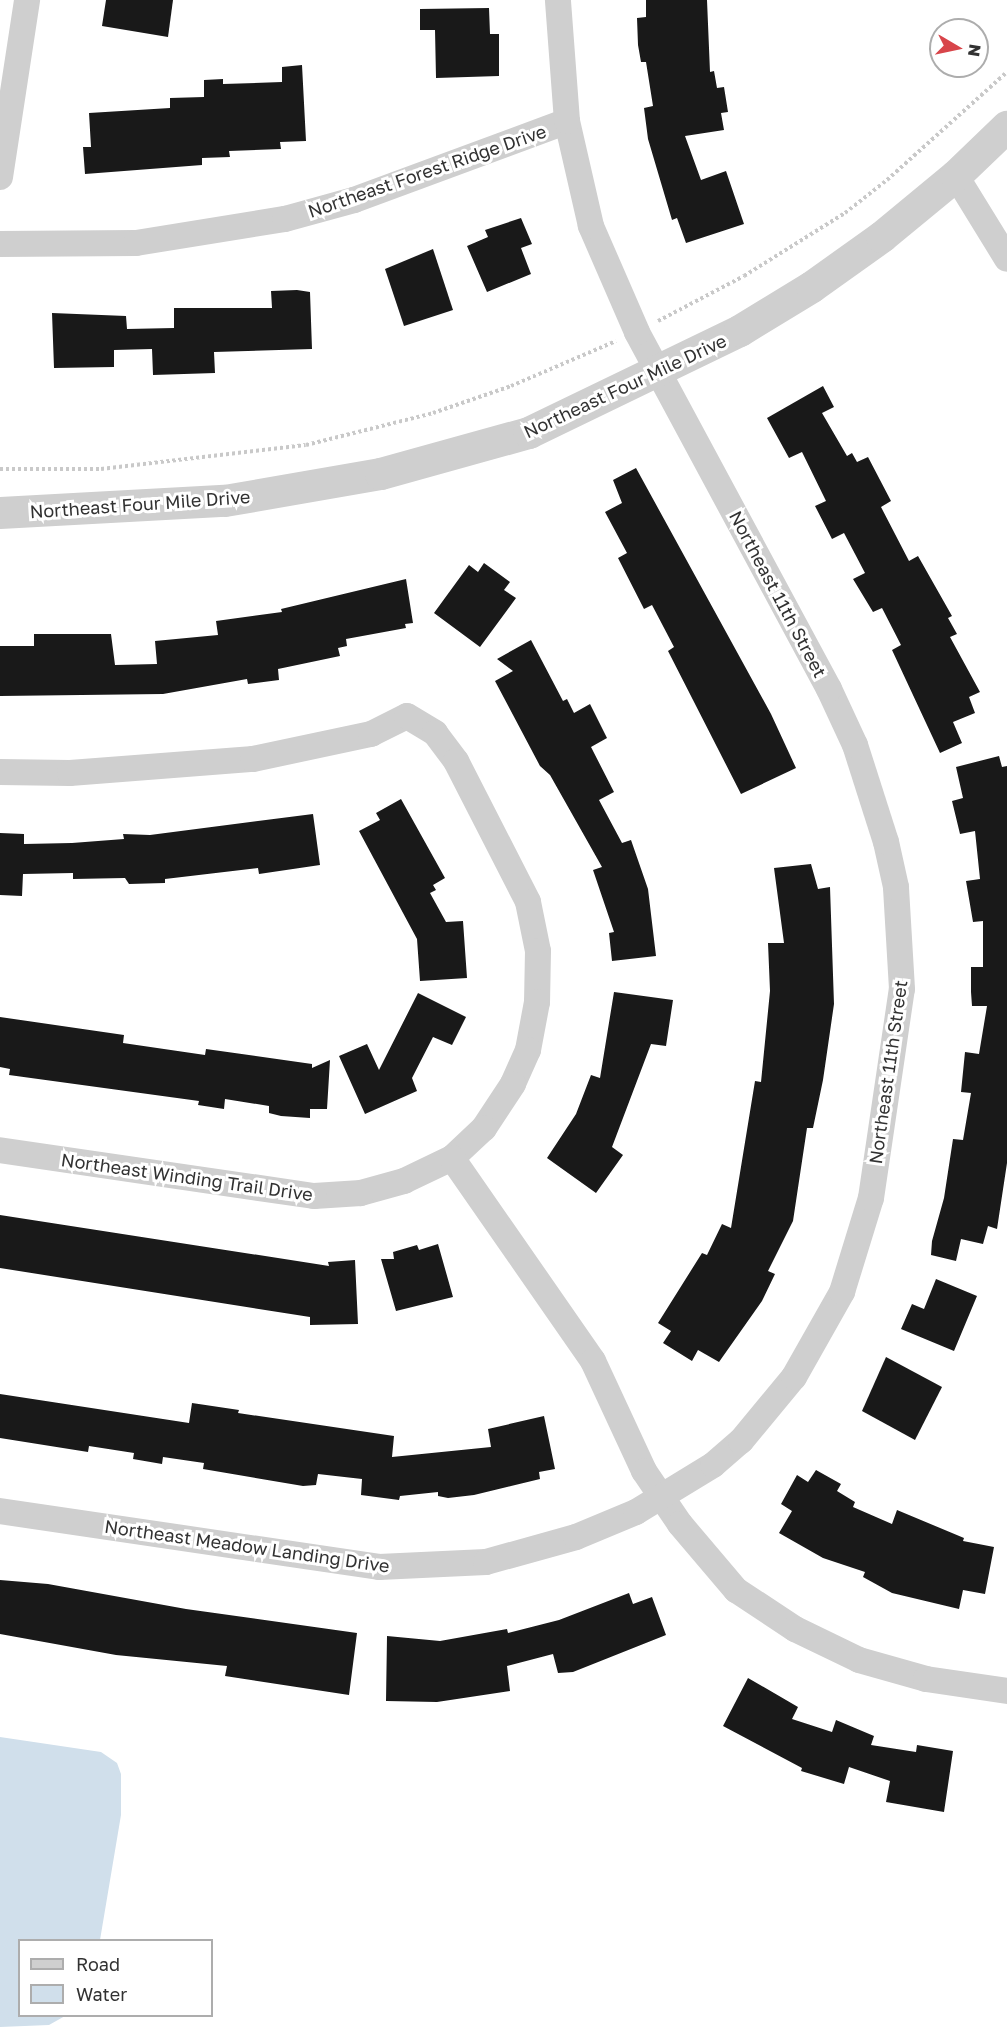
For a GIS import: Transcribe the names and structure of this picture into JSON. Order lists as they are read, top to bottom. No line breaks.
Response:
{"streets":{"street":["Northeast Forest Ridge Drive","Northeast Four Mile Drive","Northeast 11th Street","Northeast Winding Trail Drive","Northeast Meadow Landing Drive"]},"crossings":[["Northeast Forest Ridge Drive","Northeast 11th Street"],["Northeast Four Mile Drive","Northeast 11th Street"],["Northeast 11th Street","Northeast Meadow Landing Drive"]],"legend":["Road","Water"],"north":"right"}
